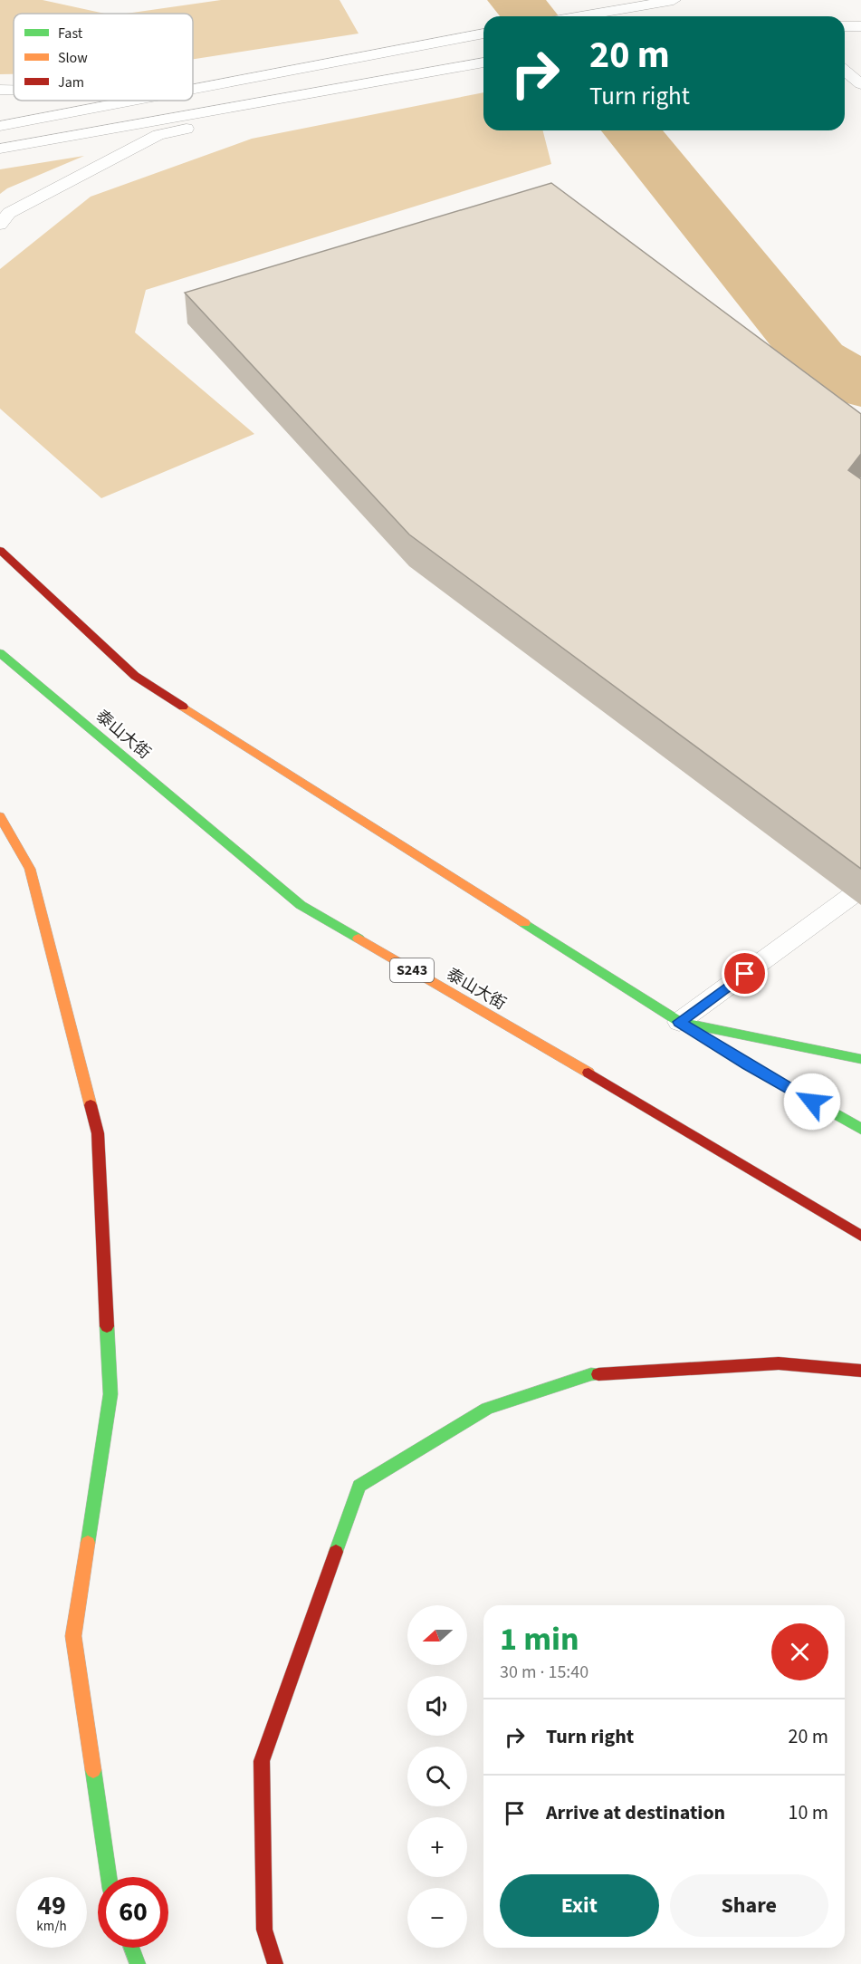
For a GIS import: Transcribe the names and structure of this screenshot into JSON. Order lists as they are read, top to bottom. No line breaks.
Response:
{"streets":{"main road":["泰山大街","S243"]},"legend":["Fast","Slow","Jam"],"north":"left","page":{"turn":["20 m","Turn right"],"map_buttons":["+","−"],"heading":["1 min","30 m · 15:40"],"list":[{"name":"Turn right","value":"20 m"},{"name":"Arrive at destination","value":"10 m"}],"buttons":["Exit","Share"],"speed":"49 km/h","limit":"60"}}
